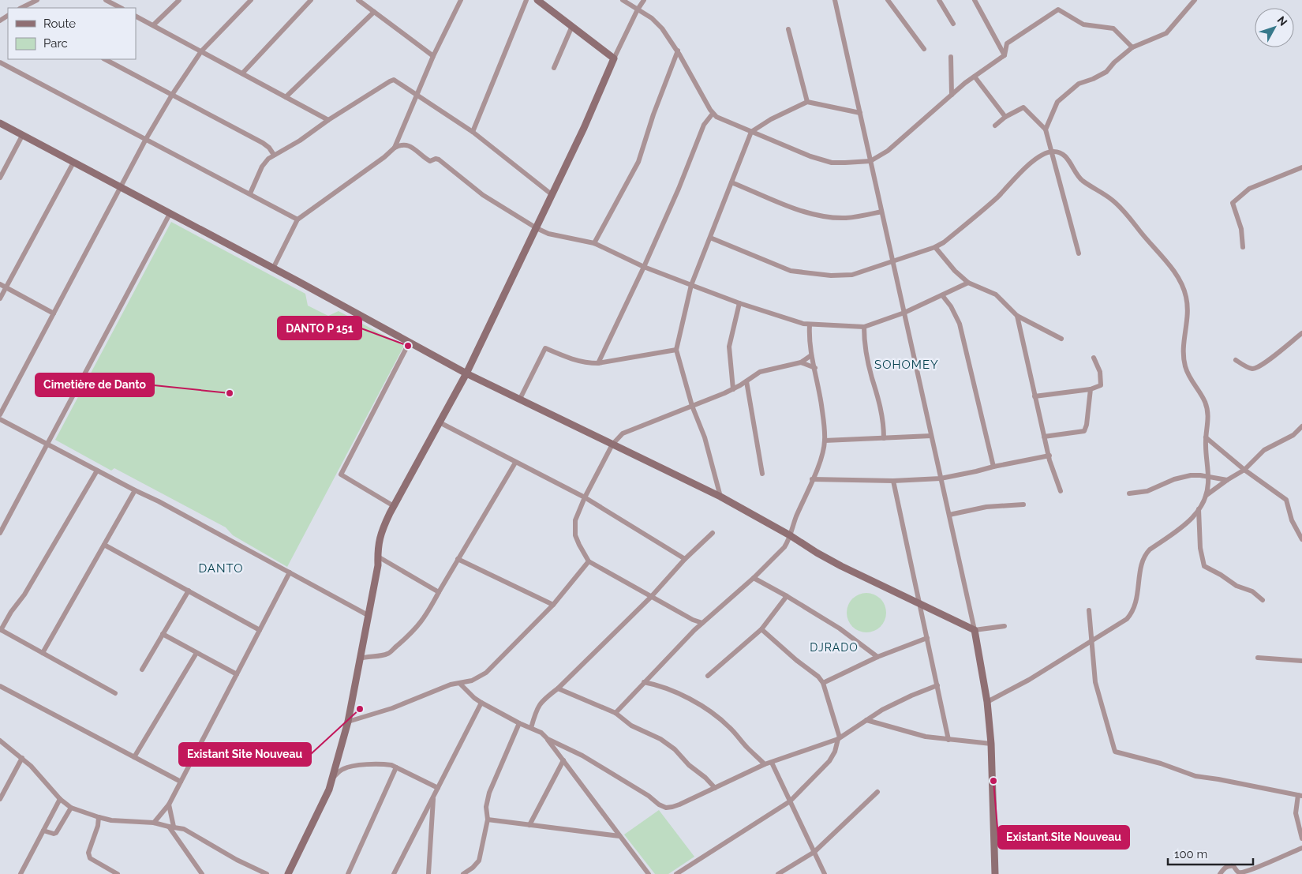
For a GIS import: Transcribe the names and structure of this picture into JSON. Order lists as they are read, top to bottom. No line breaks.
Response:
{"districts":["SOHOMEY","DANTO","DJRADO"],"places":["DANTO P 151","Cimetière de Danto","Existant Site Nouveau","Existant.Site Nouveau"],"legend":["Route","Parc"],"scale_bar":"100 m","north":"top right"}
